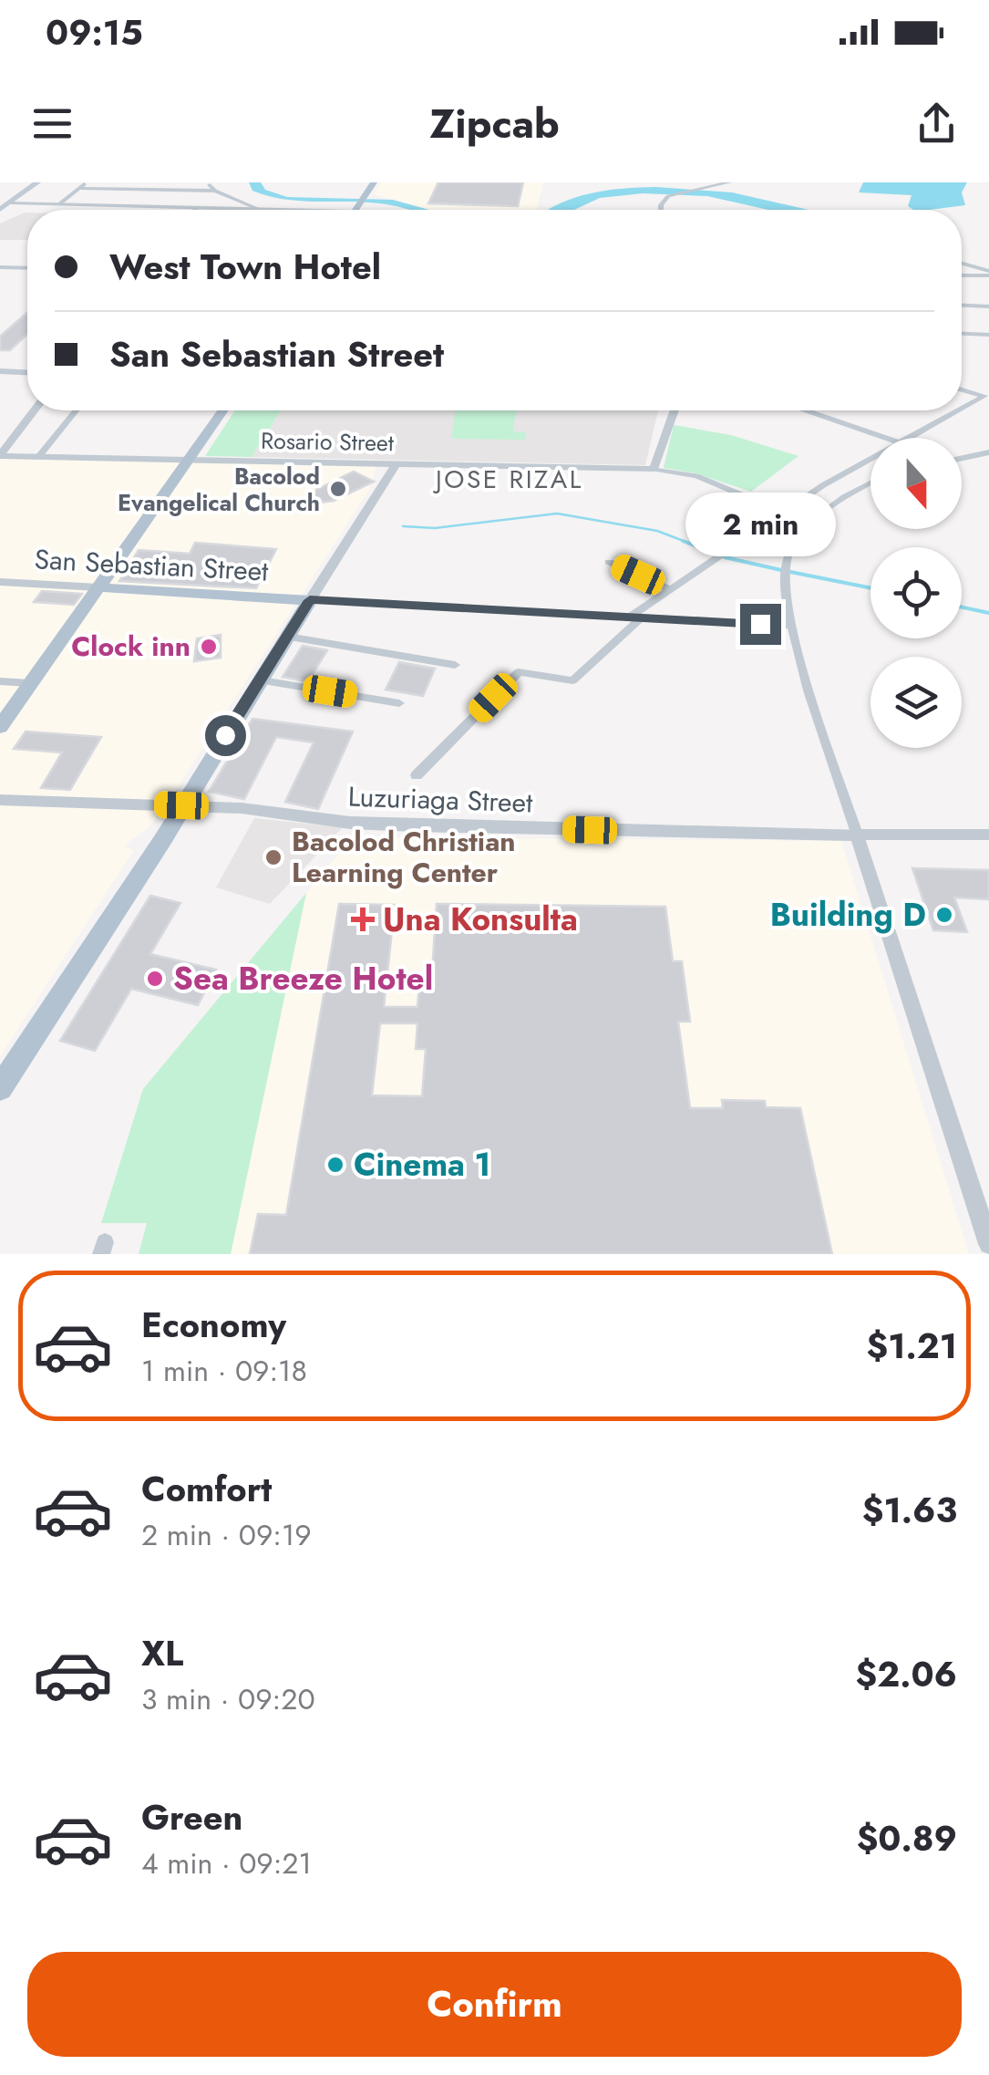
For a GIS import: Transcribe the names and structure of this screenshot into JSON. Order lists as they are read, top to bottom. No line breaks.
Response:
{"streets":{"main road":["San Sebastian Street"],"street":["Rosario Street","Luzuriaga Street"]},"districts":["JOSE RIZAL"],"places":{"other":["Bacolod Evangelical Church","Clock inn","Bacolod Christian Learning Center","Building D","Sea Breeze Hotel","Cinema 1"],"health":["Una Konsulta"]},"north":"bottom","page":{"status":"09:15","header":"Zipcab","banner":["West Town Hotel","San Sebastian Street"],"bubble":"2 min","list":[{"name":"Economy","note":"1 min · 09:18","value":"$1.21"},{"name":"Comfort","note":"2 min · 09:19","value":"$1.63"},{"name":"XL","note":"3 min · 09:20","value":"$2.06"},{"name":"Green","note":"4 min · 09:21","value":"$0.89"}],"buttons":"Confirm"}}
